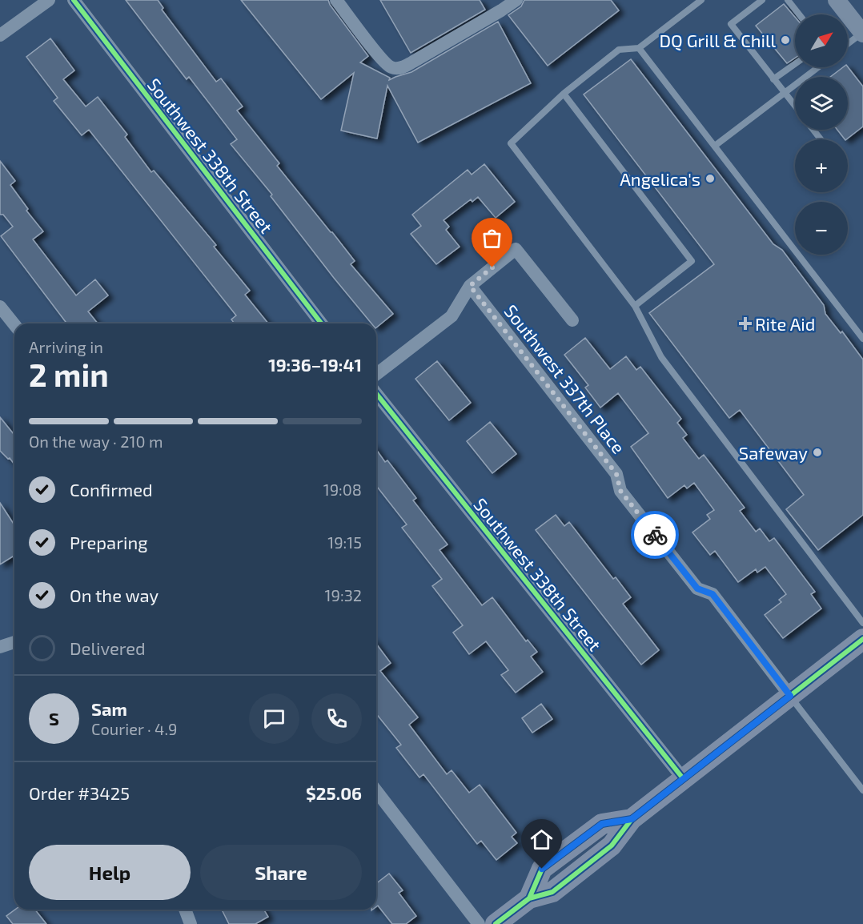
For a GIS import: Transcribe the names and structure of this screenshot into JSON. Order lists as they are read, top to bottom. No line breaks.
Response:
{"streets":{"street":["Southwest 338th Street","Southwest 337th Place"]},"places":{"other":["DQ Grill & Chill","Angelica's","Safeway"],"health":["Rite Aid"]},"north":"top right","page":{"map_buttons":["+","−"],"heading":["2 min","Arriving in","19:36–19:41"],"panel":["Sam","Courier · 4.9","Order #3425","$25.06"],"bar":"On the way · 210 m","list":[["Confirmed","19:08"],["Preparing","19:15"],["On the way","19:32"],"Delivered"],"round":"S","buttons":["Help","Share"]}}
